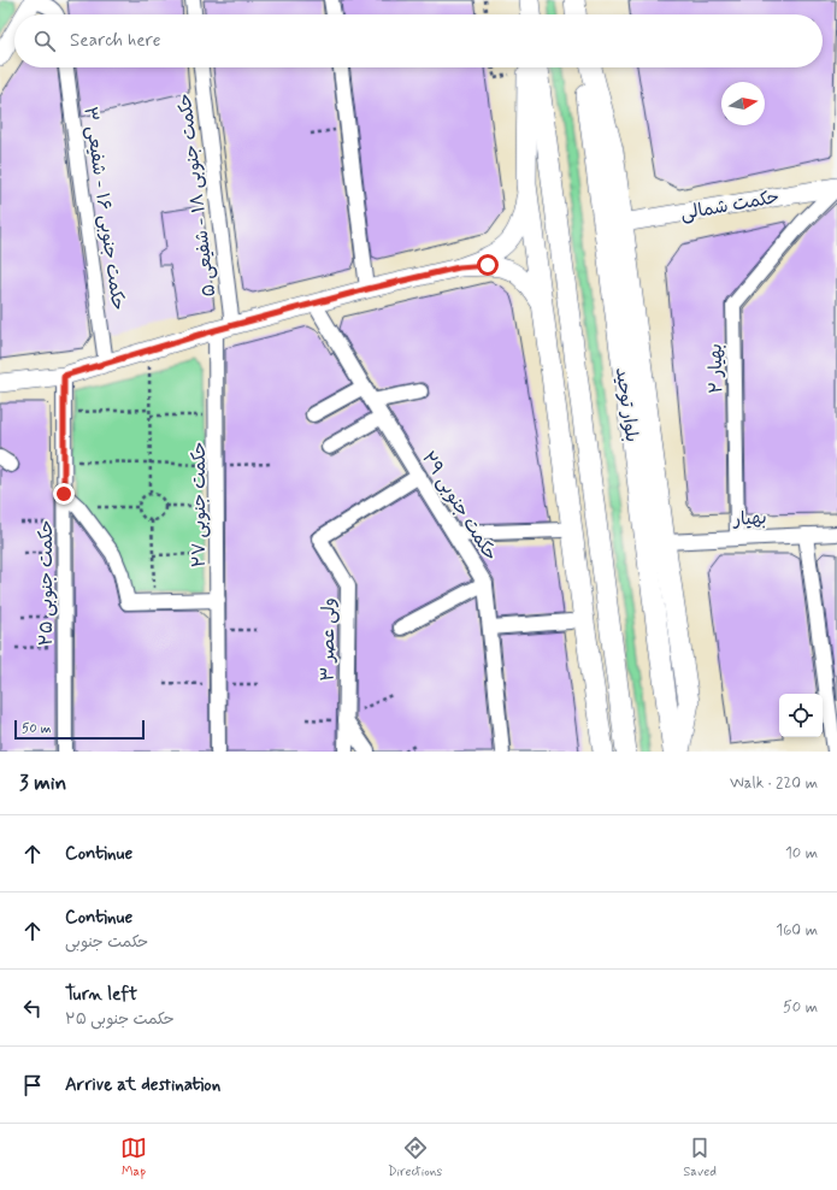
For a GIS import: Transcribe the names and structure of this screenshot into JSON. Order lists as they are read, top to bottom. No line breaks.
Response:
{"streets":{"main road":["بلوار توحید"],"street":["حکمت جنوبی ۱۸ - شفیعی ۵","حکمت شمالی","حکمت جنوبی ۱۶ - شفیعی ۳","بهیار ۲","حکمت جنوبی ۲۷","حکمت جنوبی ۲۹","بهیار","حکمت جنوبی ۲۵","ولی عصر ۳"]},"crossings":[["حکمت جنوبی ۱۸ - شفیعی ۵","حکمت جنوبی ۲۷"],["حکمت شمالی","بهیار ۲"],["بهیار ۲","بهیار"],["حکمت جنوبی ۲۹","ولی عصر ۳"]],"scale_bar":"50 m","north":"right","page":{"search":"Search here","scale":"50 m","heading":["3 min","Walk · 220 m"],"list":[["Continue","10 m"],["Continue","حکمت جنوبی","160 m"],["Turn left","حکمت جنوبی ۲۵","50 m"],"Arrive at destination"],"nav":["Map","Directions","Saved"]}}
